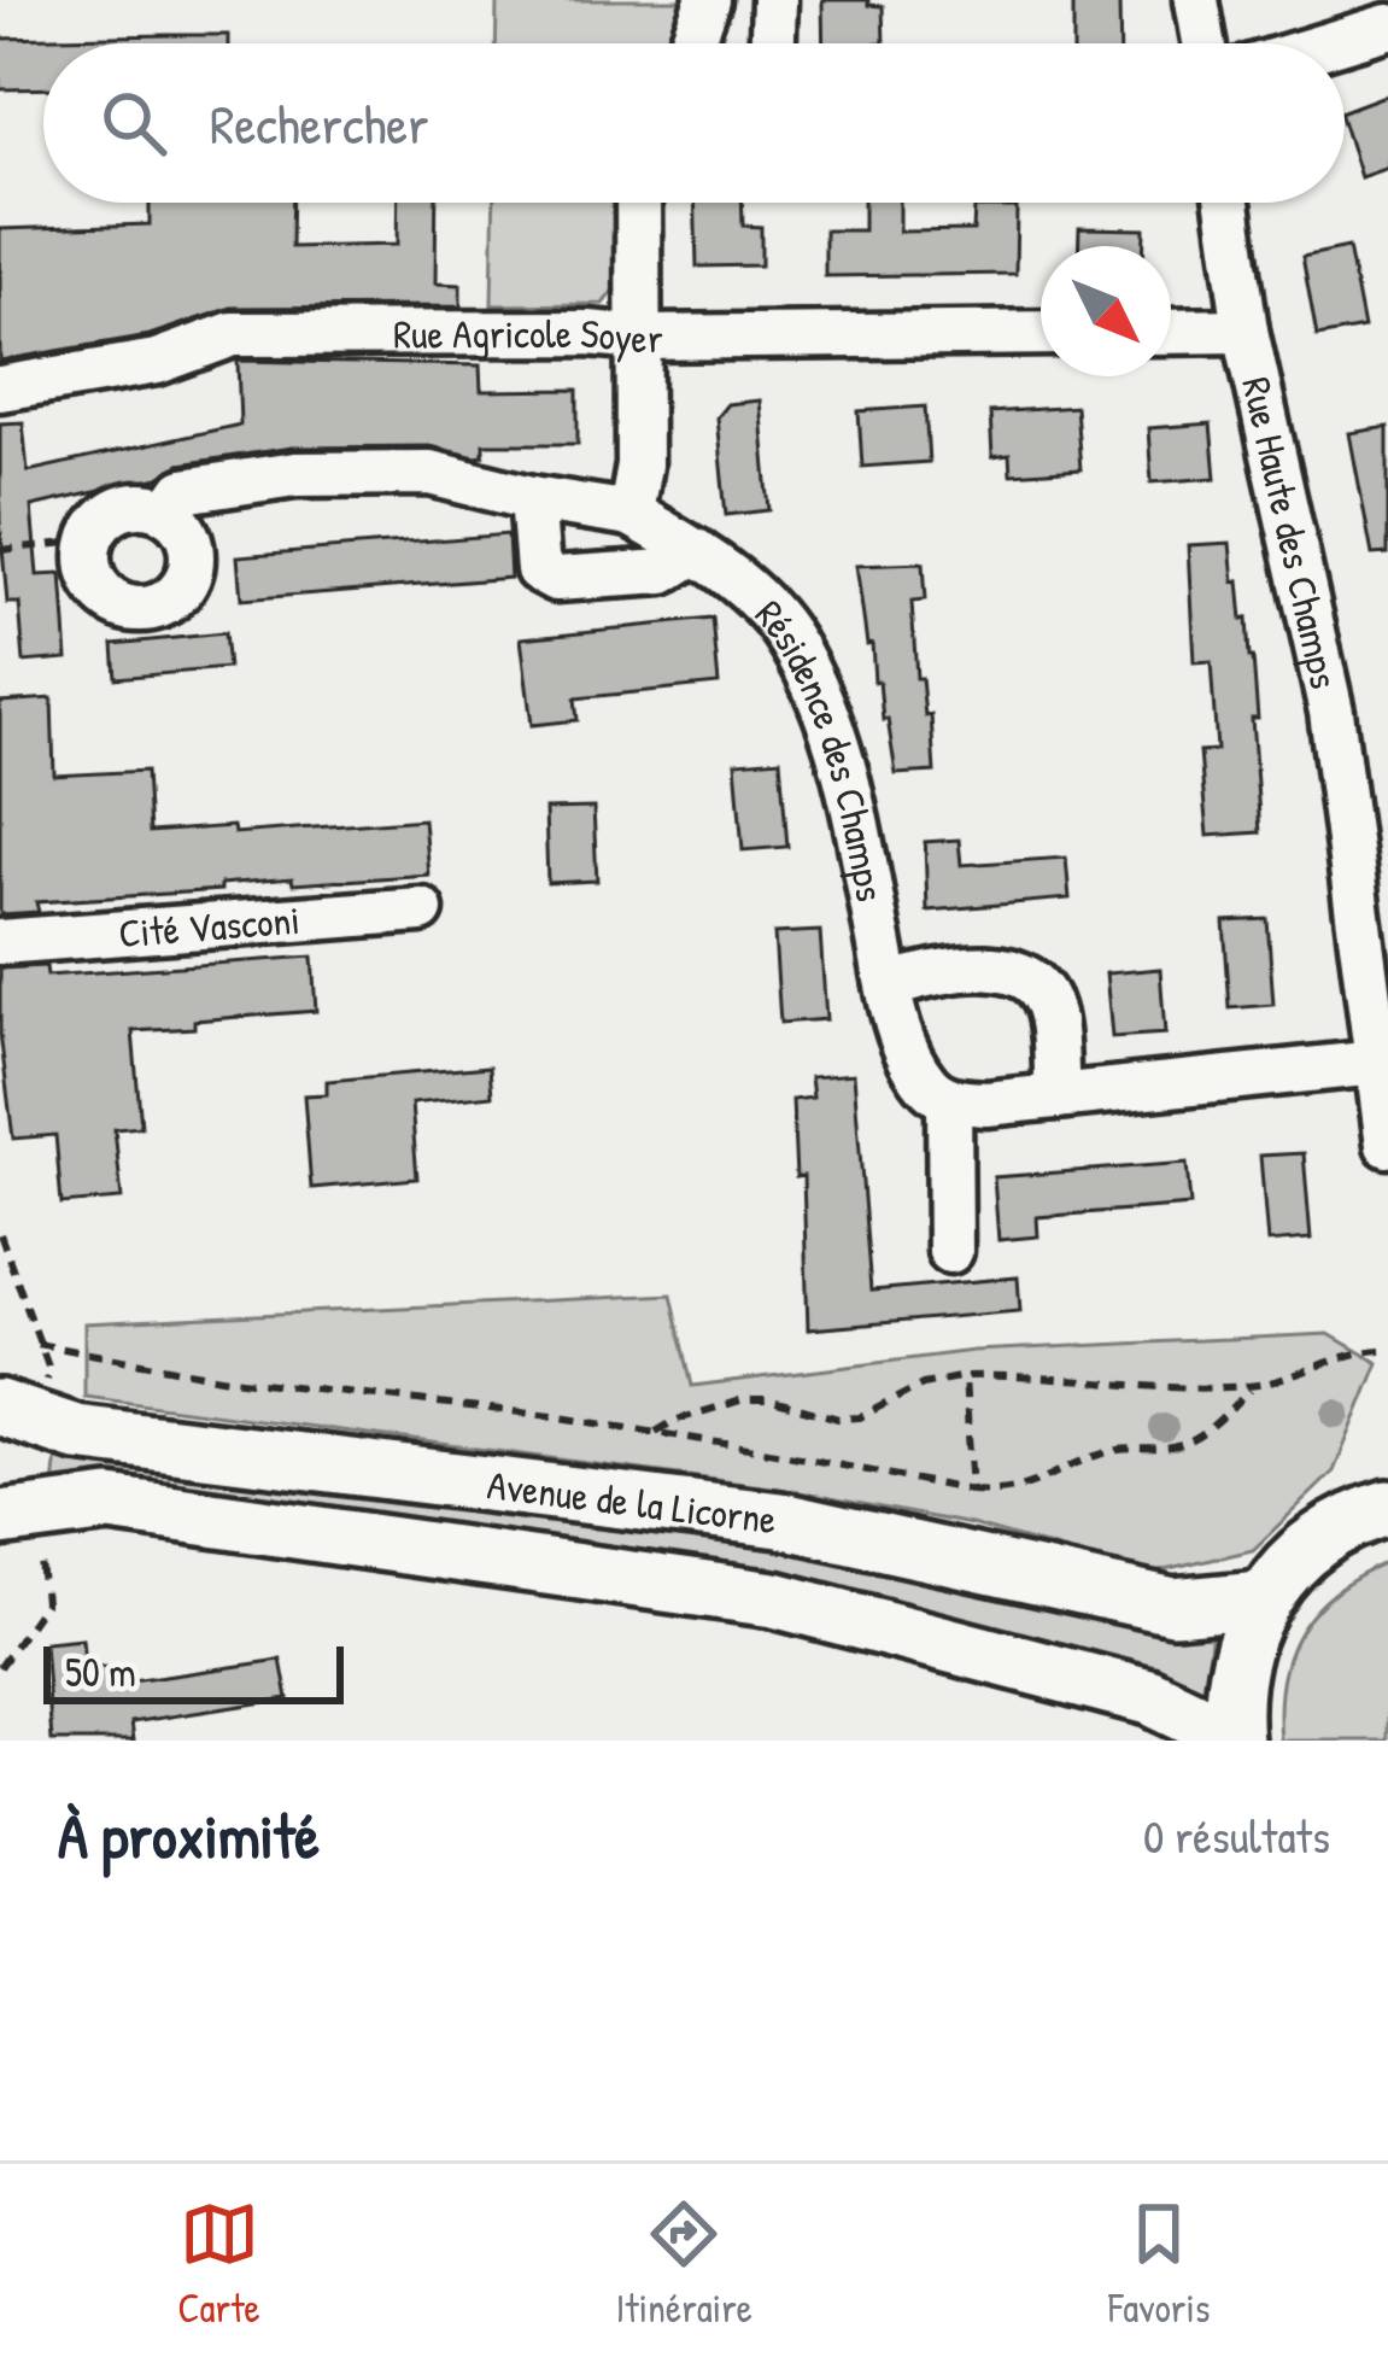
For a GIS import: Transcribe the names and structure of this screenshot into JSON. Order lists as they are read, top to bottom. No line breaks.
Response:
{"streets":{"main road":["Avenue de la Licorne"],"street":["Rue Agricole Soyer","Rue Haute des Champs","Résidence des Champs","Cité Vasconi"]},"scale_bar":"50 m","north":"bottom right","page":{"search":"Rechercher","scale":"50 m","heading":["À proximité","0 résultats"],"nav":["Carte","Itinéraire","Favoris"]}}
